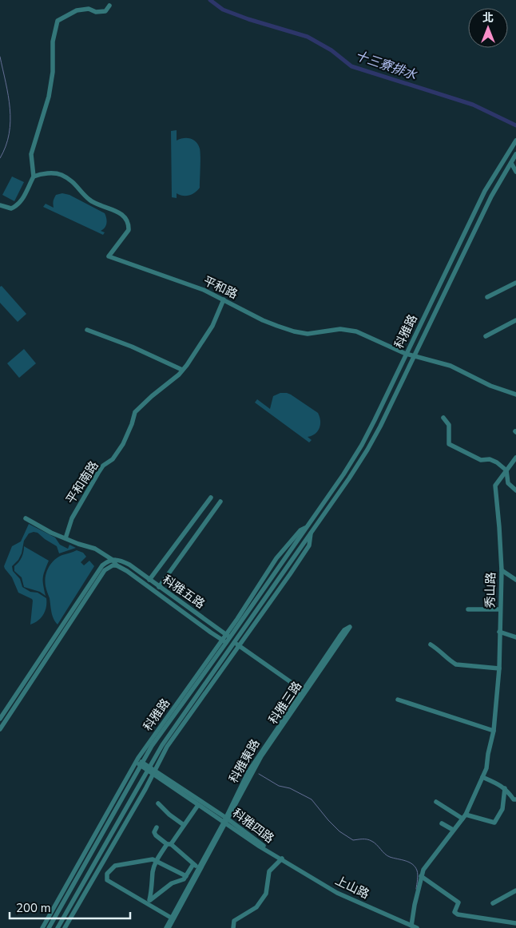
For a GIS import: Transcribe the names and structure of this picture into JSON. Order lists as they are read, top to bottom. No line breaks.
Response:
{"streets":{"street":["平和路","科雅路","平和南路","秀山路","科雅五路","科雅三路","科雅四路","上山路"]},"crossings":[["平和路","科雅路"],["平和路","平和南路"],["科雅路","科雅五路"],["科雅路","科雅四路"],["秀山路","上山路"],["科雅五路","科雅三路"],["科雅三路","科雅四路"],["科雅四路","上山路"]],"water":["十三寮排水"],"scale_bar":"200 m","north":"top"}
